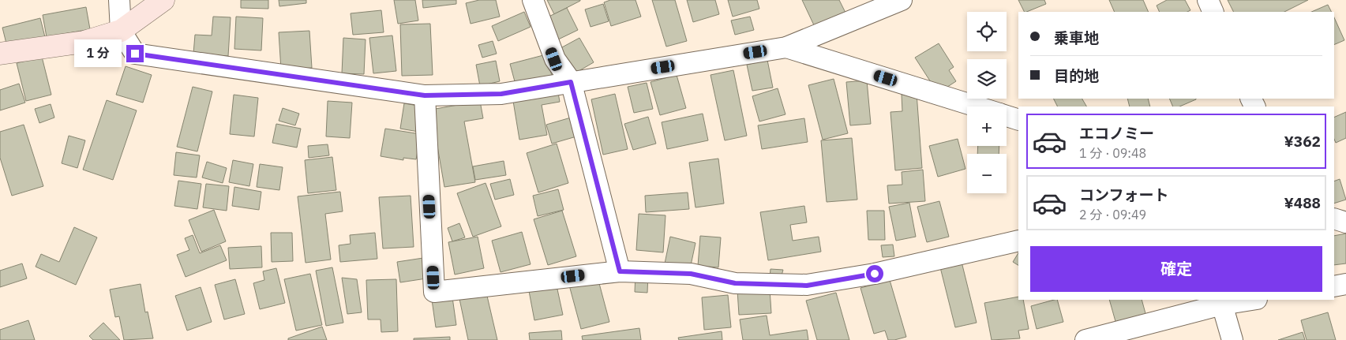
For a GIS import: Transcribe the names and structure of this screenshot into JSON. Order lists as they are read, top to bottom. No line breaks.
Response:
{"page":{"map_buttons":["+","−"],"banner":["乗車地","目的地"],"bubble":"1 分","list":[{"name":"エコノミー","note":"1 分 · 09:48","value":"¥362"},{"name":"コンフォート","note":"2 分 · 09:49","value":"¥488"}],"buttons":"確定"}}
